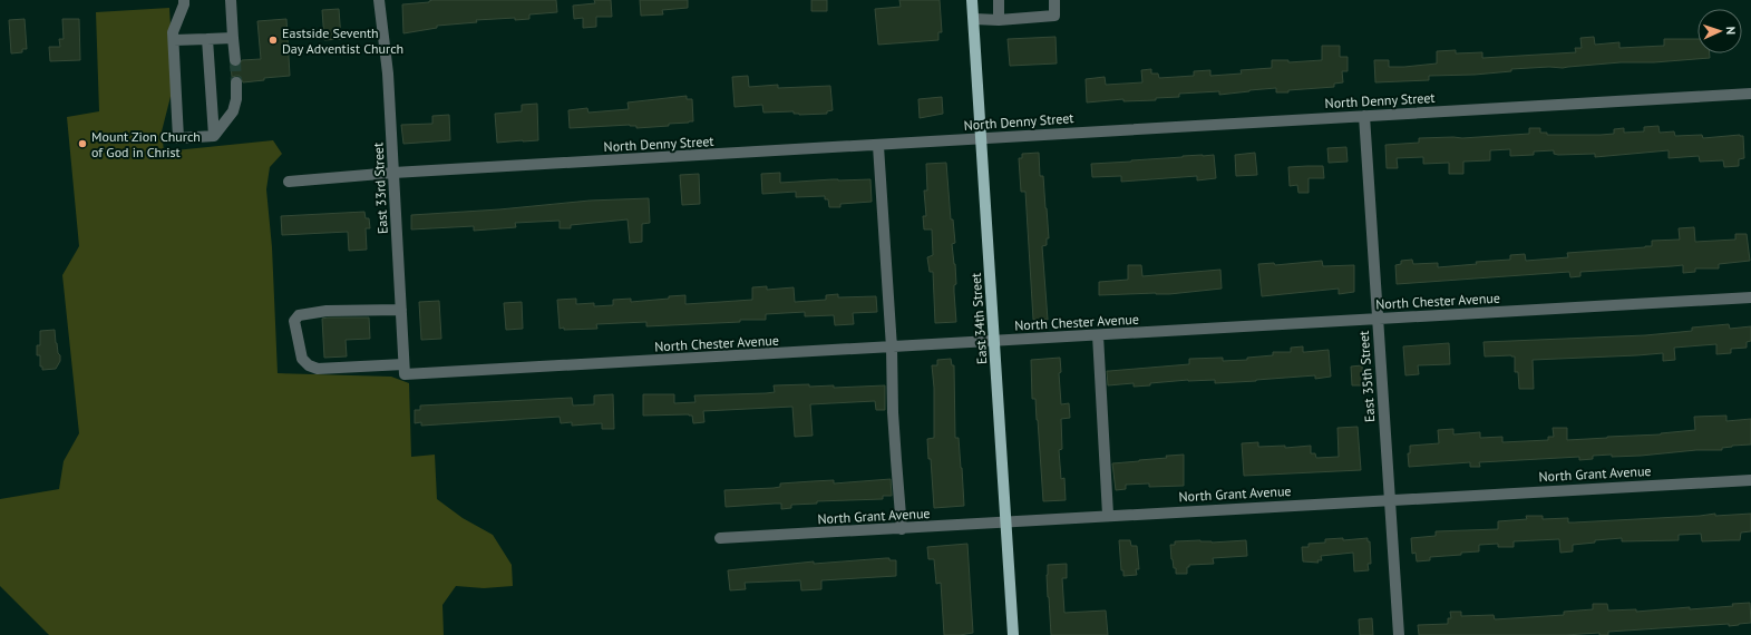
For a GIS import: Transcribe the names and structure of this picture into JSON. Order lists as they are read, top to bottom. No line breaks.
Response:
{"streets":{"main road":["East 34th Street"],"street":["North Denny Street","East 33rd Street","North Chester Avenue","East 35th Street","North Grant Avenue"]},"crossings":[["North Denny Street","East 33rd Street"],["North Denny Street","East 34th Street"],["North Denny Street","East 35th Street"],["East 33rd Street","North Chester Avenue"],["North Chester Avenue","East 34th Street"],["North Chester Avenue","East 35th Street"],["East 34th Street","North Grant Avenue"],["East 35th Street","North Grant Avenue"]],"places":["Eastside Seventh Day Adventist Church","Mount Zion Church of God in Christ"],"north":"right"}
